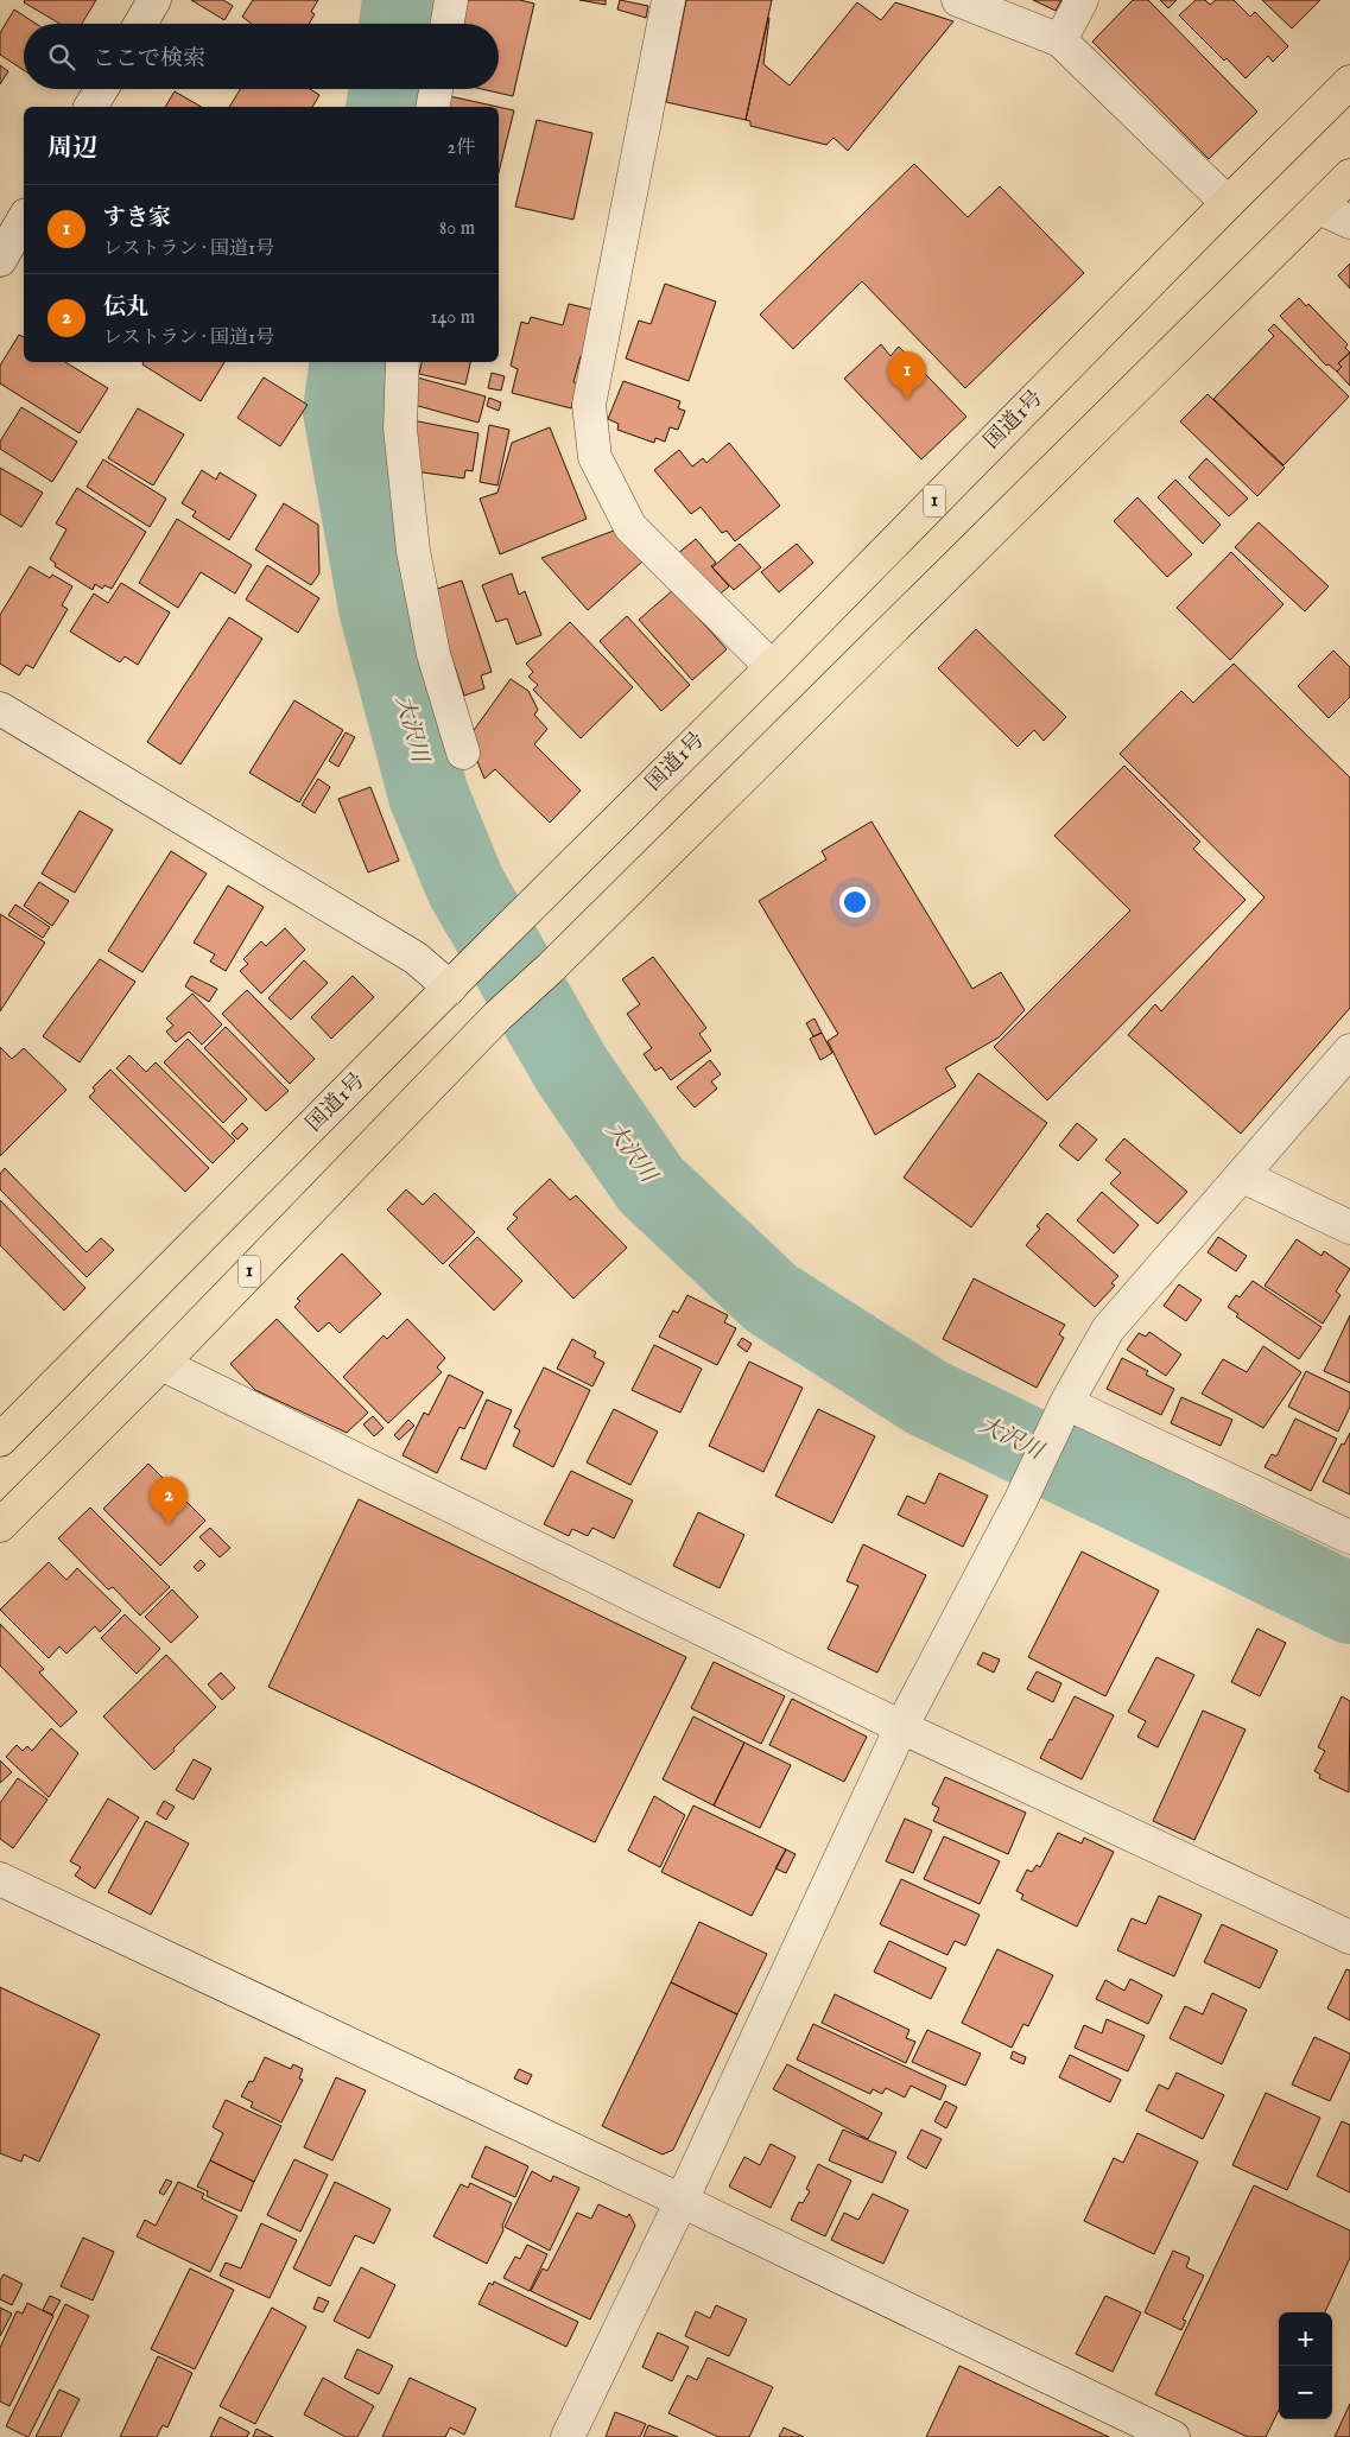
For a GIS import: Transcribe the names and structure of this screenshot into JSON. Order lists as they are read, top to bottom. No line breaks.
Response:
{"streets":{"highway":["国道1号","1"]},"water":["大沢川"],"page":{"search":"ここで検索","heading":["周辺","2件"],"list":[{"mark":"1","name":"すき家","note":"レストラン · 国道1号","value":"80 m"},{"mark":"2","name":"伝丸","note":"レストラン · 国道1号","value":"140 m"}],"pins":["1","2"],"map_buttons":["+","−"]}}
